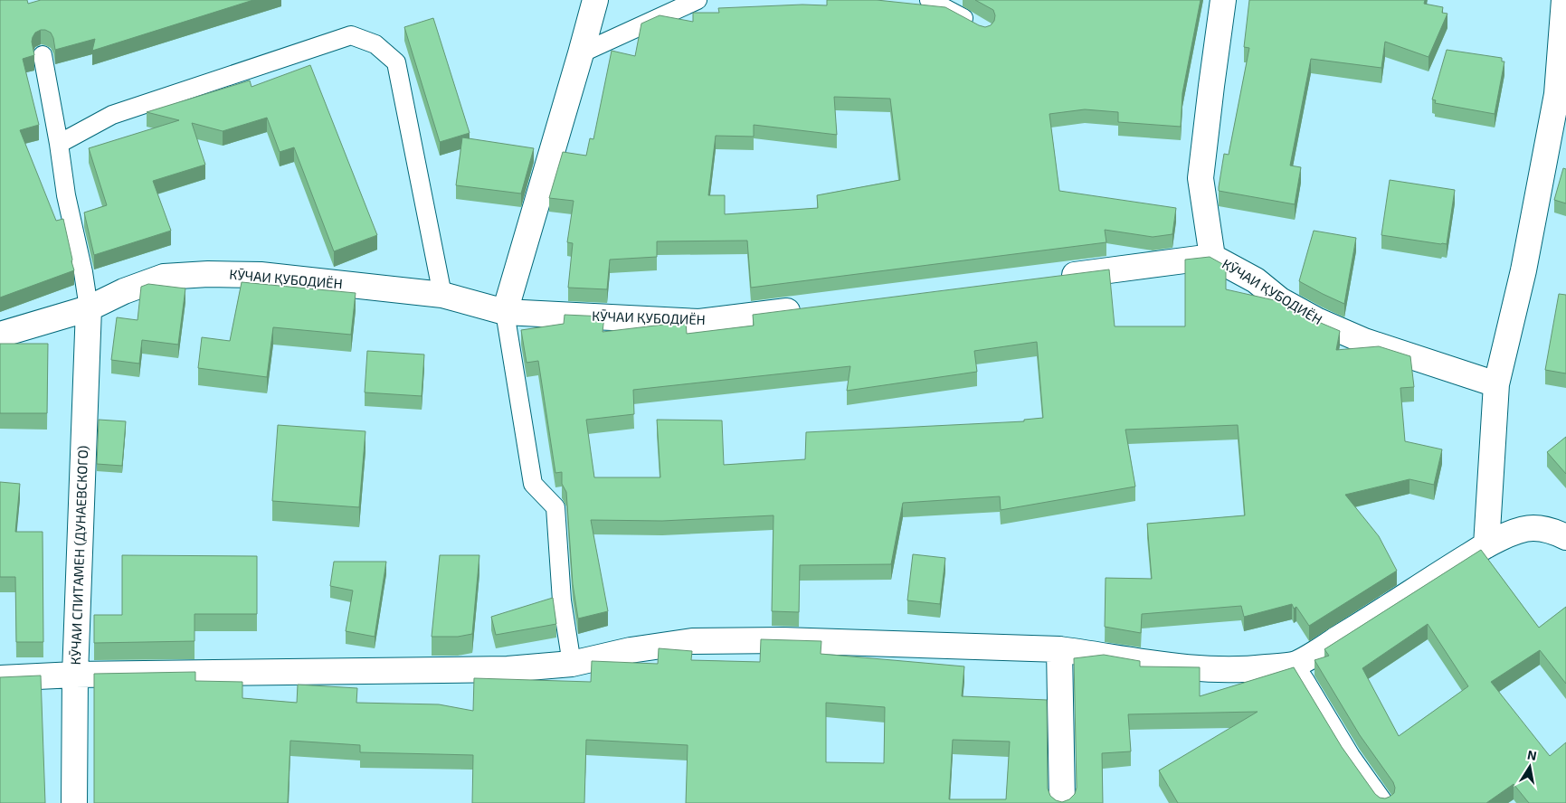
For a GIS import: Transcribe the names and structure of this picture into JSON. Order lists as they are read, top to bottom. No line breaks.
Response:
{"streets":{"street":["КӮЧАИ ҚУБОДИЁН","КӮЧАИ СПИТАМЕН (ДУНАЕВСКОГО)"]},"crossings":[["КӮЧАИ ҚУБОДИЁН","КӮЧАИ СПИТАМЕН (ДУНАЕВСКОГО)"]],"north":"top"}
